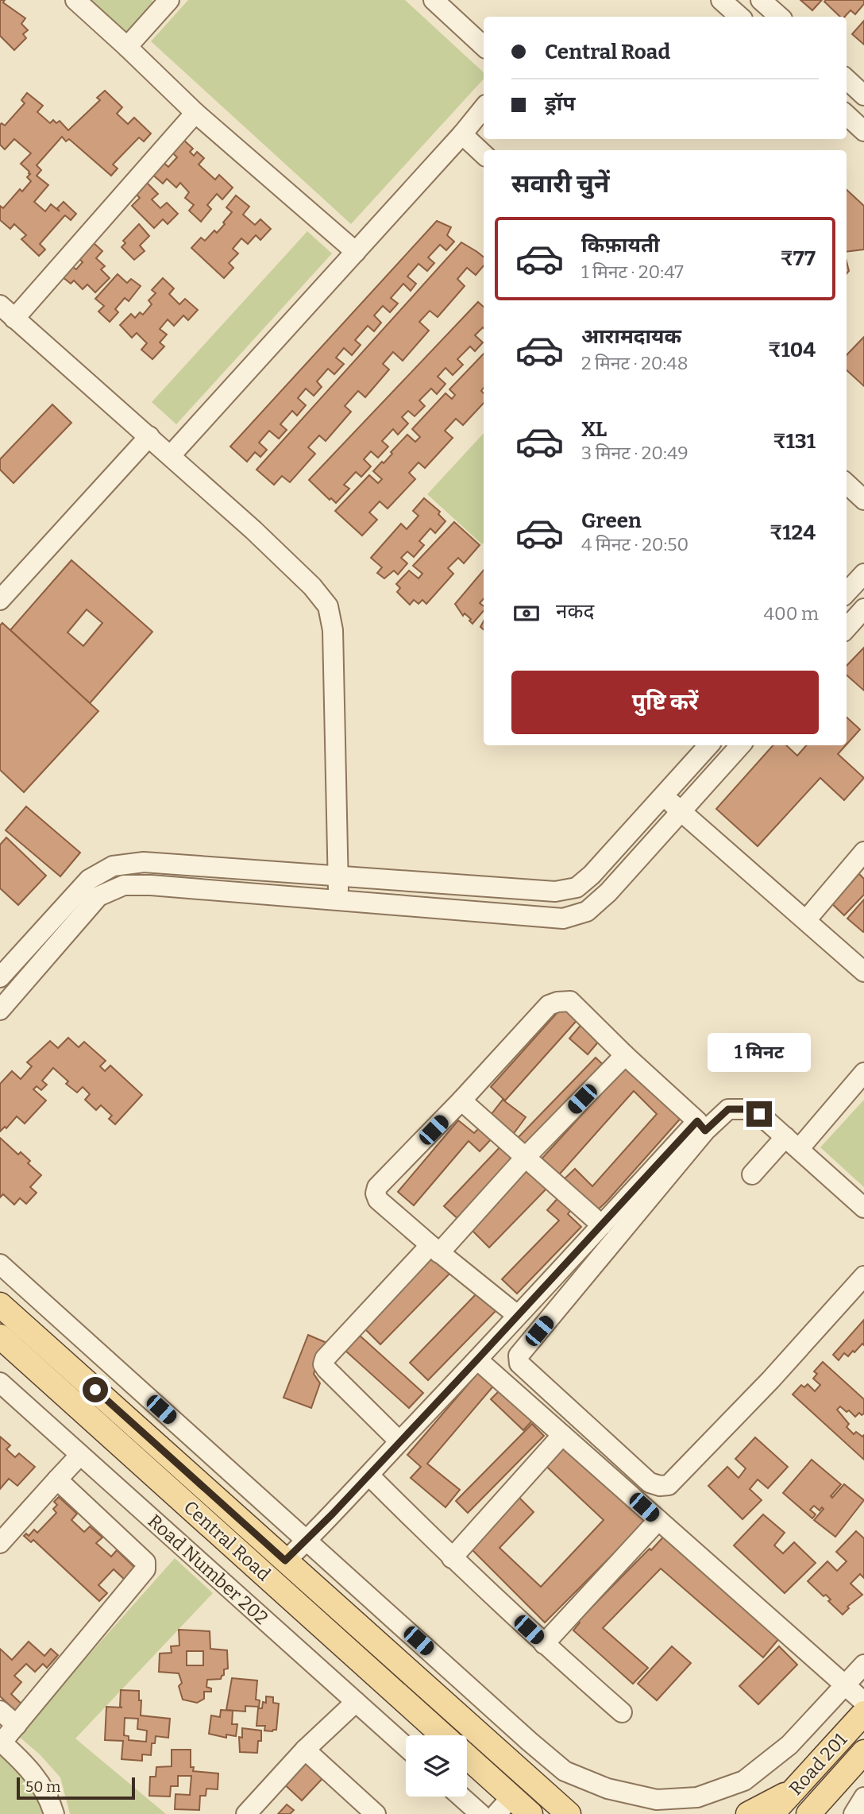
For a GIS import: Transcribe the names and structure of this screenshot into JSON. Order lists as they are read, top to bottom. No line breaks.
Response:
{"streets":{"main road":["Central Road","Road 201"],"street":["Road Number 202"]},"scale_bar":"50 m","page":{"banner":["Central Road","ड्रॉप"],"heading":"सवारी चुनें","list":[{"name":"किफ़ायती","note":"1 मिनट · 20:47","value":"₹77"},{"name":"आरामदायक","note":"2 मिनट · 20:48","value":"₹104"},{"name":"XL","note":"3 मिनट · 20:49","value":"₹131"},{"name":"Green","note":"4 मिनट · 20:50","value":"₹124"}],"pay":["नकद","400 m"],"buttons":"पुष्टि करें","bubble":"1 मिनट","scale":"50 m"}}
